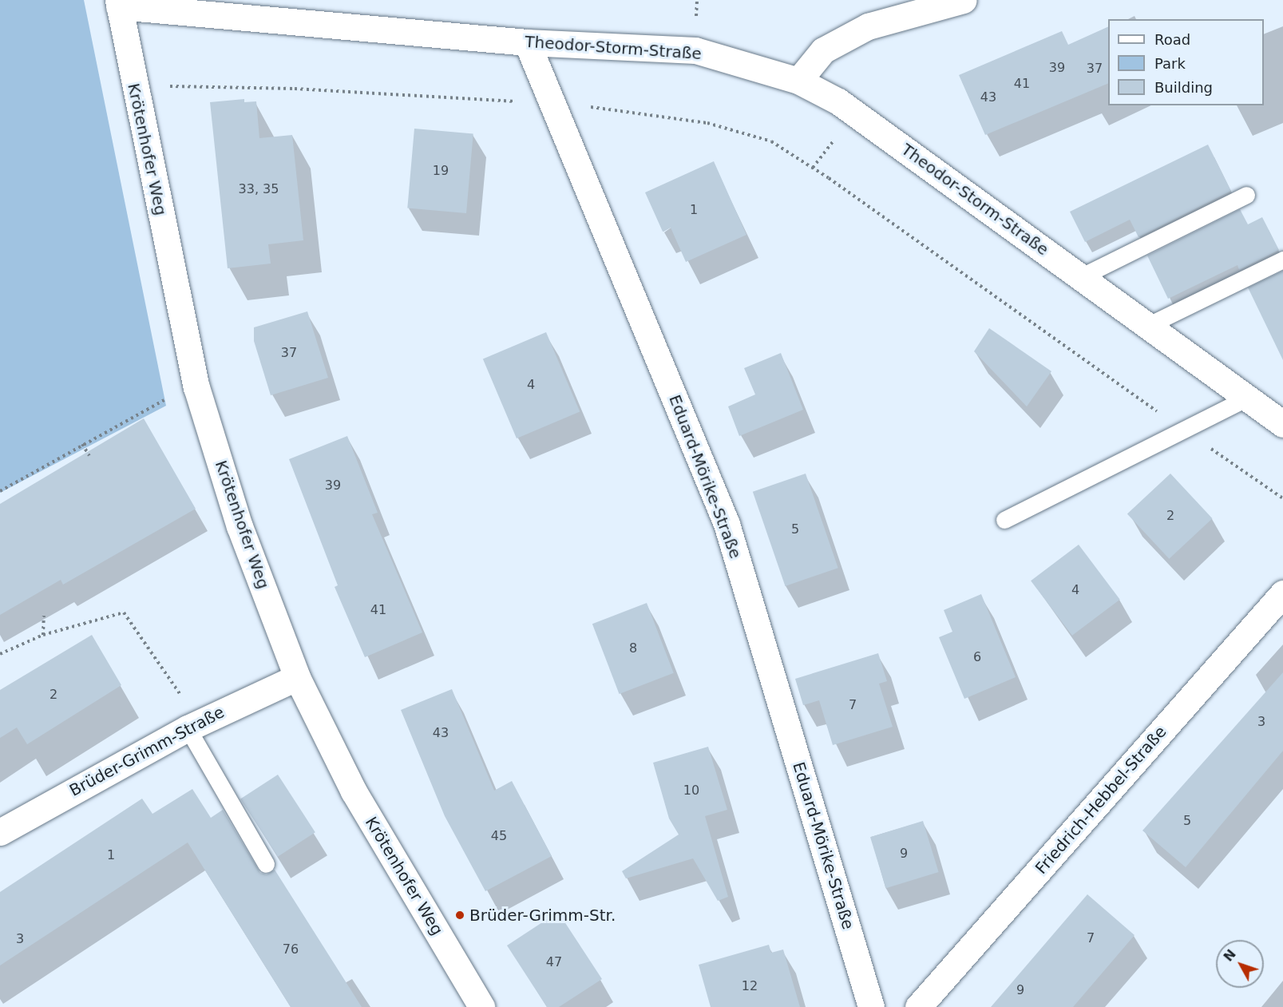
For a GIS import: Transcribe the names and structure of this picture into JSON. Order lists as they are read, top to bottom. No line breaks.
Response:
{"streets":{"street":["Theodor-Storm-Straße","Krötenhofer Weg","Eduard-Mörike-Straße","Brüder-Grimm-Straße","Friedrich-Hebbel-Straße"]},"crossings":[["Theodor-Storm-Straße","Krötenhofer Weg"],["Theodor-Storm-Straße","Eduard-Mörike-Straße"],["Krötenhofer Weg","Brüder-Grimm-Straße"]],"places":["Brüder-Grimm-Str."],"house_numbers":["39","37","41","43","19","33, 35","1","37","4","39","2","5","4","41","8","6","2","7","3","43","10","5","45","9","1","7","3","76","47","12","9"],"legend":["Road","Park","Building"],"north":"top left"}
